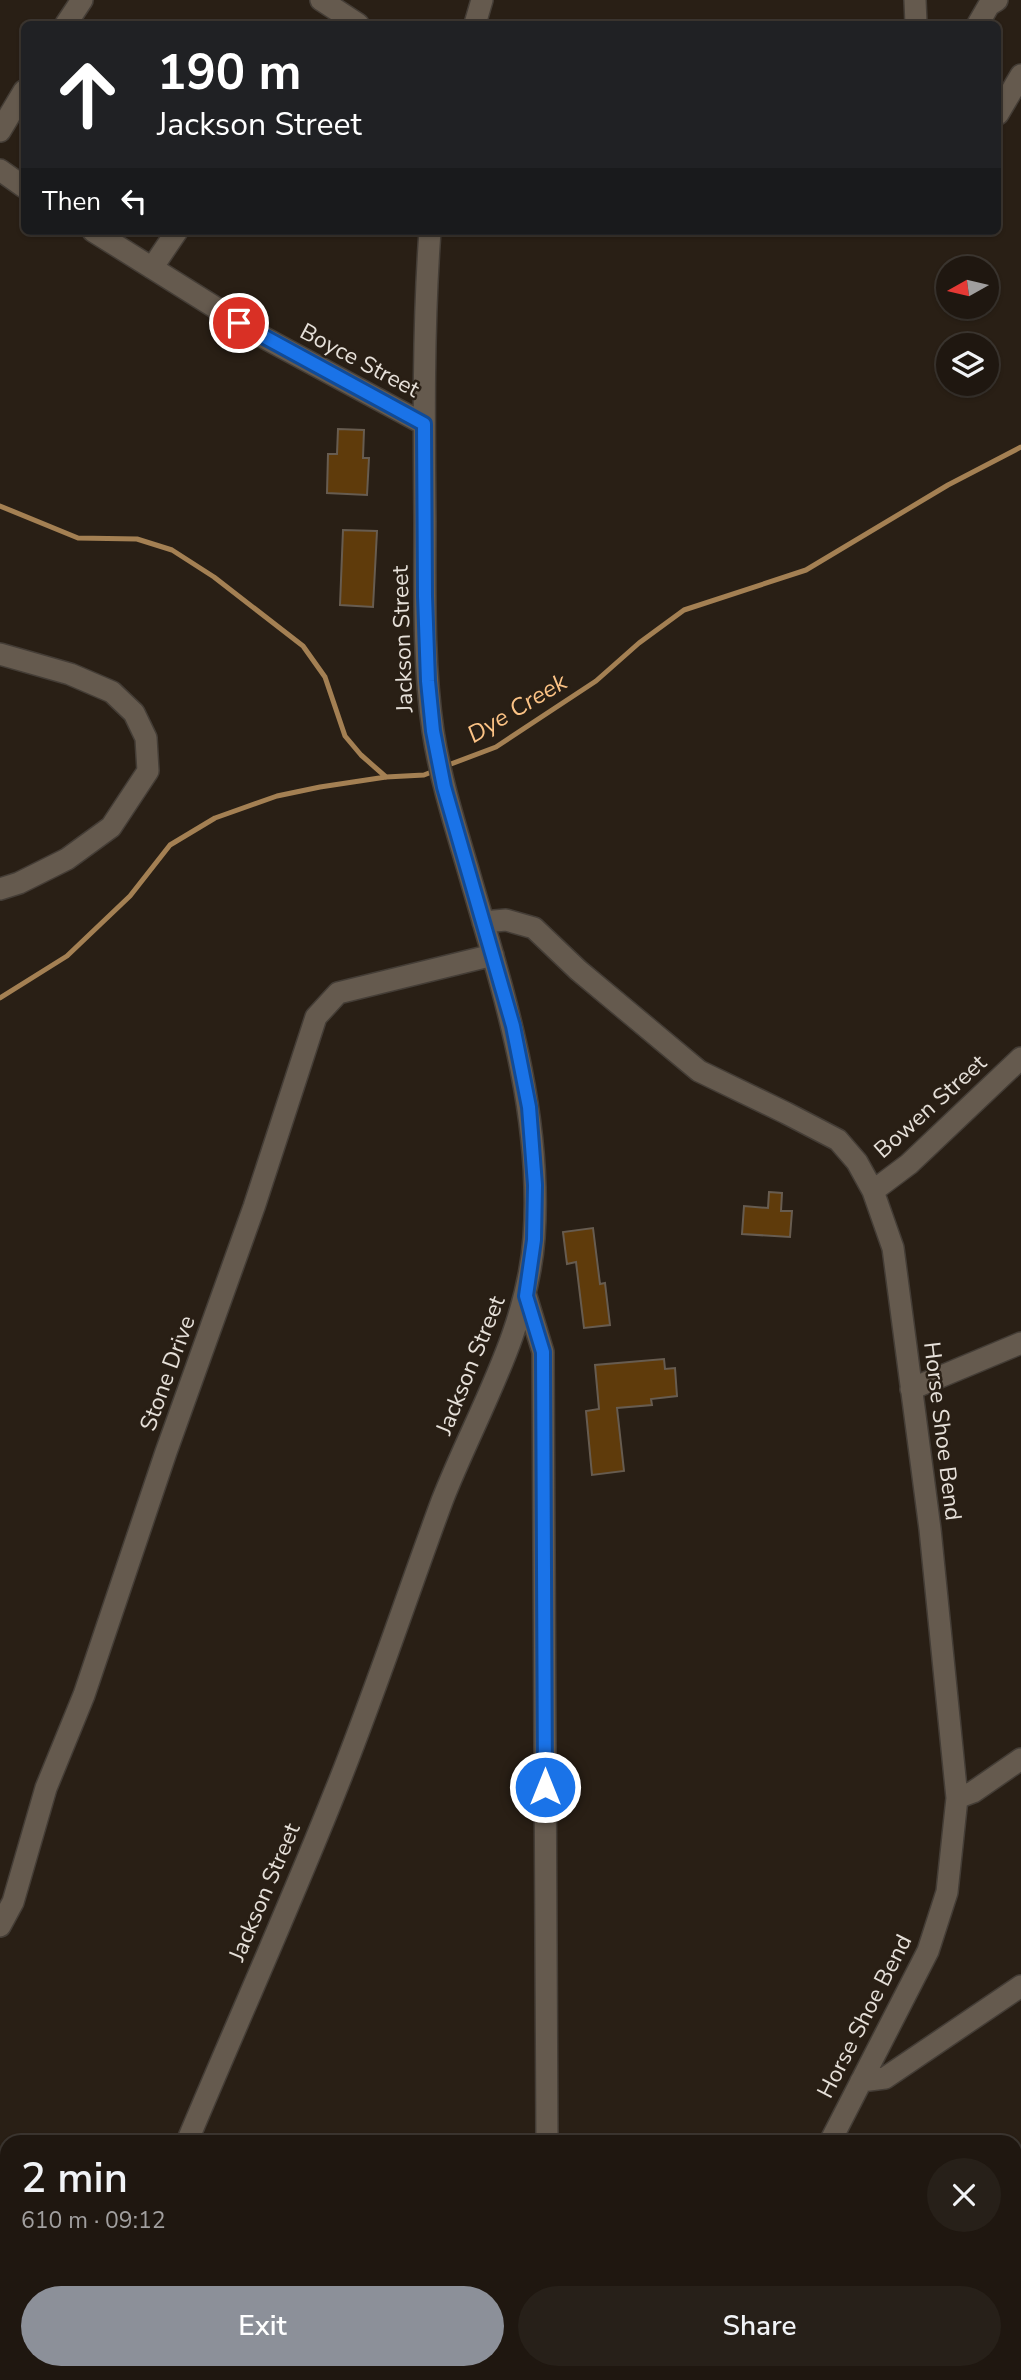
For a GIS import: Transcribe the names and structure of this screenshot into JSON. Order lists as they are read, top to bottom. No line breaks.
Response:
{"streets":{"street":["Boyce Street","Jackson Street","Bowen Street","Stone Drive","Horse Shoe Bend"]},"crossings":[["Boyce Street","Jackson Street"],["Jackson Street","Stone Drive"],["Jackson Street","Horse Shoe Bend"],["Bowen Street","Horse Shoe Bend"]],"water":["Dye Creek"],"north":"left","page":{"turn":["190 m","Jackson Street"],"then":"Then","heading":["2 min","610 m · 09:12"],"buttons":["Exit","Share"]}}
